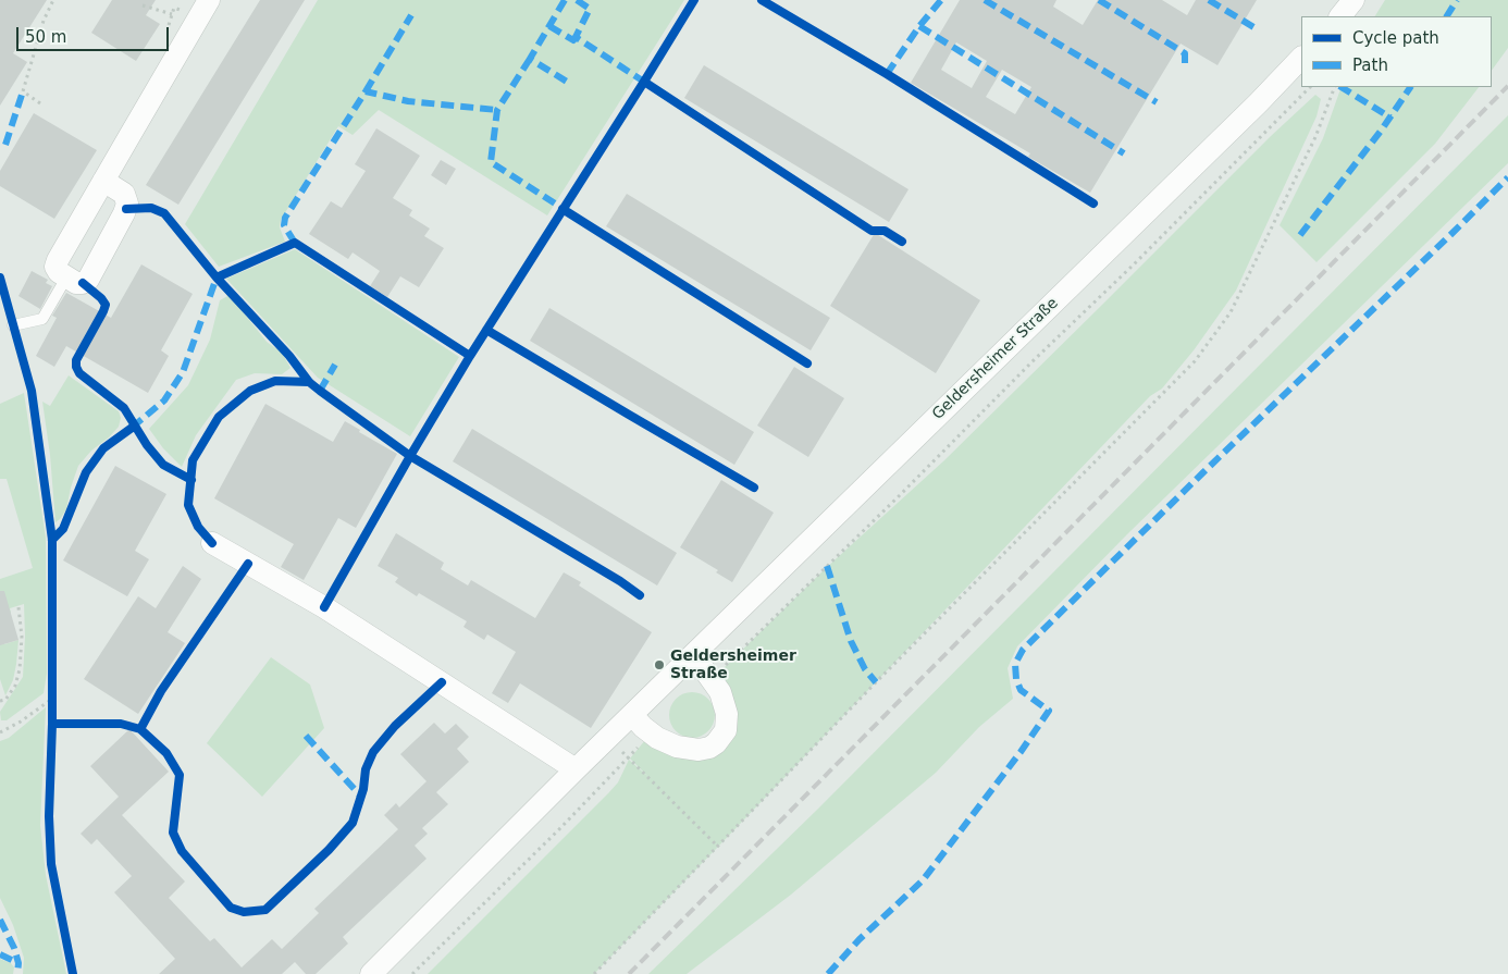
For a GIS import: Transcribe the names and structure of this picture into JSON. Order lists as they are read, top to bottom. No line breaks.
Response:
{"streets":{"street":["Geldersheimer Straße"]},"places":["Geldersheimer Straße"],"legend":["Cycle path","Path"],"scale_bar":"50 m"}
